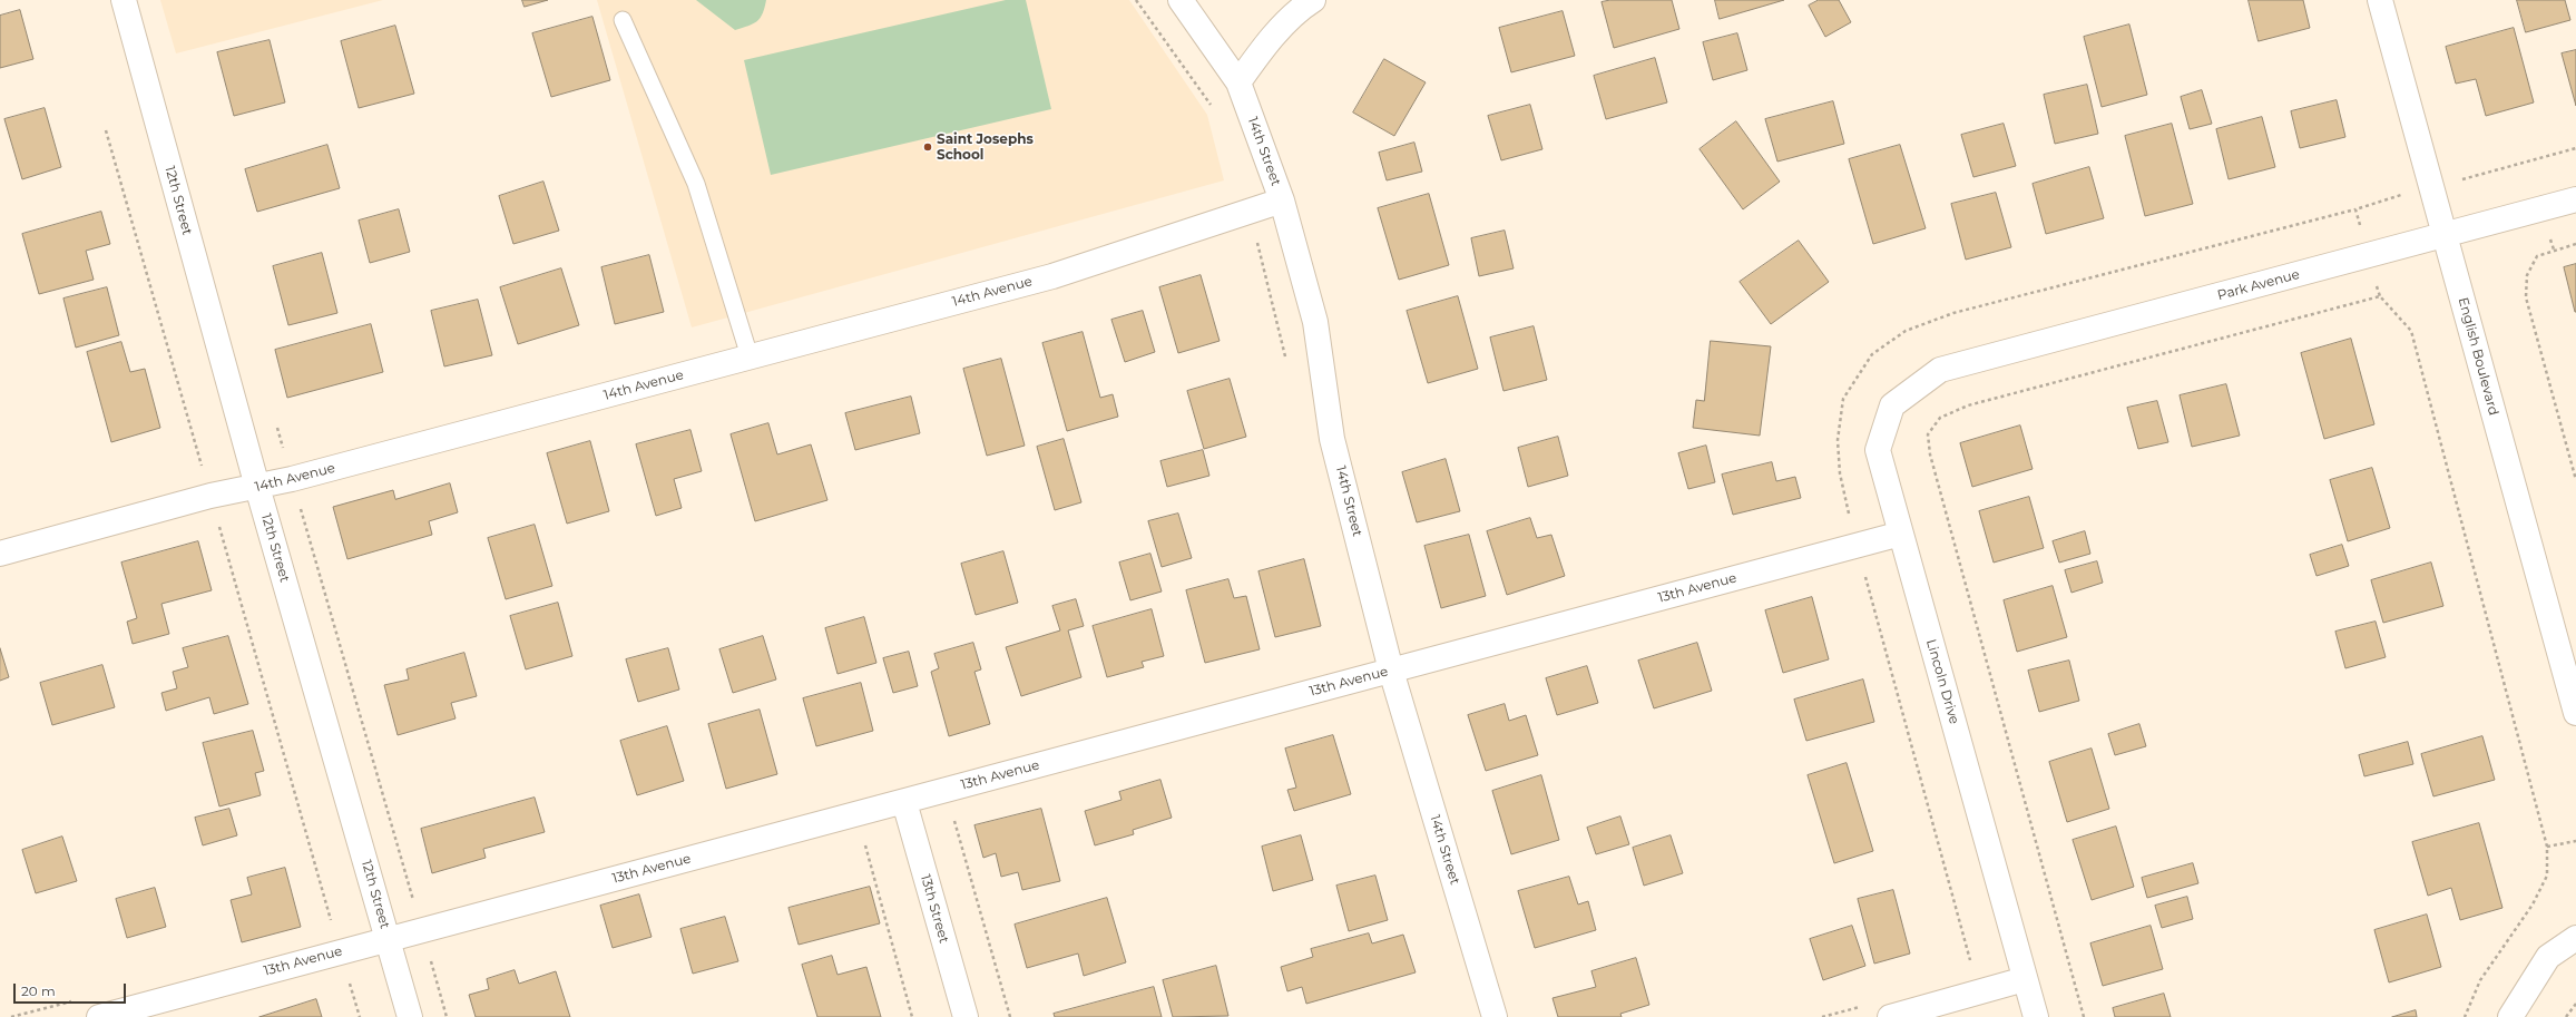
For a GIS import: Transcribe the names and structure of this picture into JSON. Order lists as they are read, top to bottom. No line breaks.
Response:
{"streets":{"street":["14th Street","12th Street","Park Avenue","14th Avenue","English Boulevard","13th Avenue","Lincoln Drive","13th Street"]},"crossings":[["14th Street","14th Avenue"],["14th Street","13th Avenue"],["12th Street","14th Avenue"],["12th Street","13th Avenue"],["Park Avenue","English Boulevard"],["Park Avenue","Lincoln Drive"],["13th Avenue","Lincoln Drive"],["13th Avenue","13th Street"]],"places":["Saint Josephs School"],"scale_bar":"20 m"}
